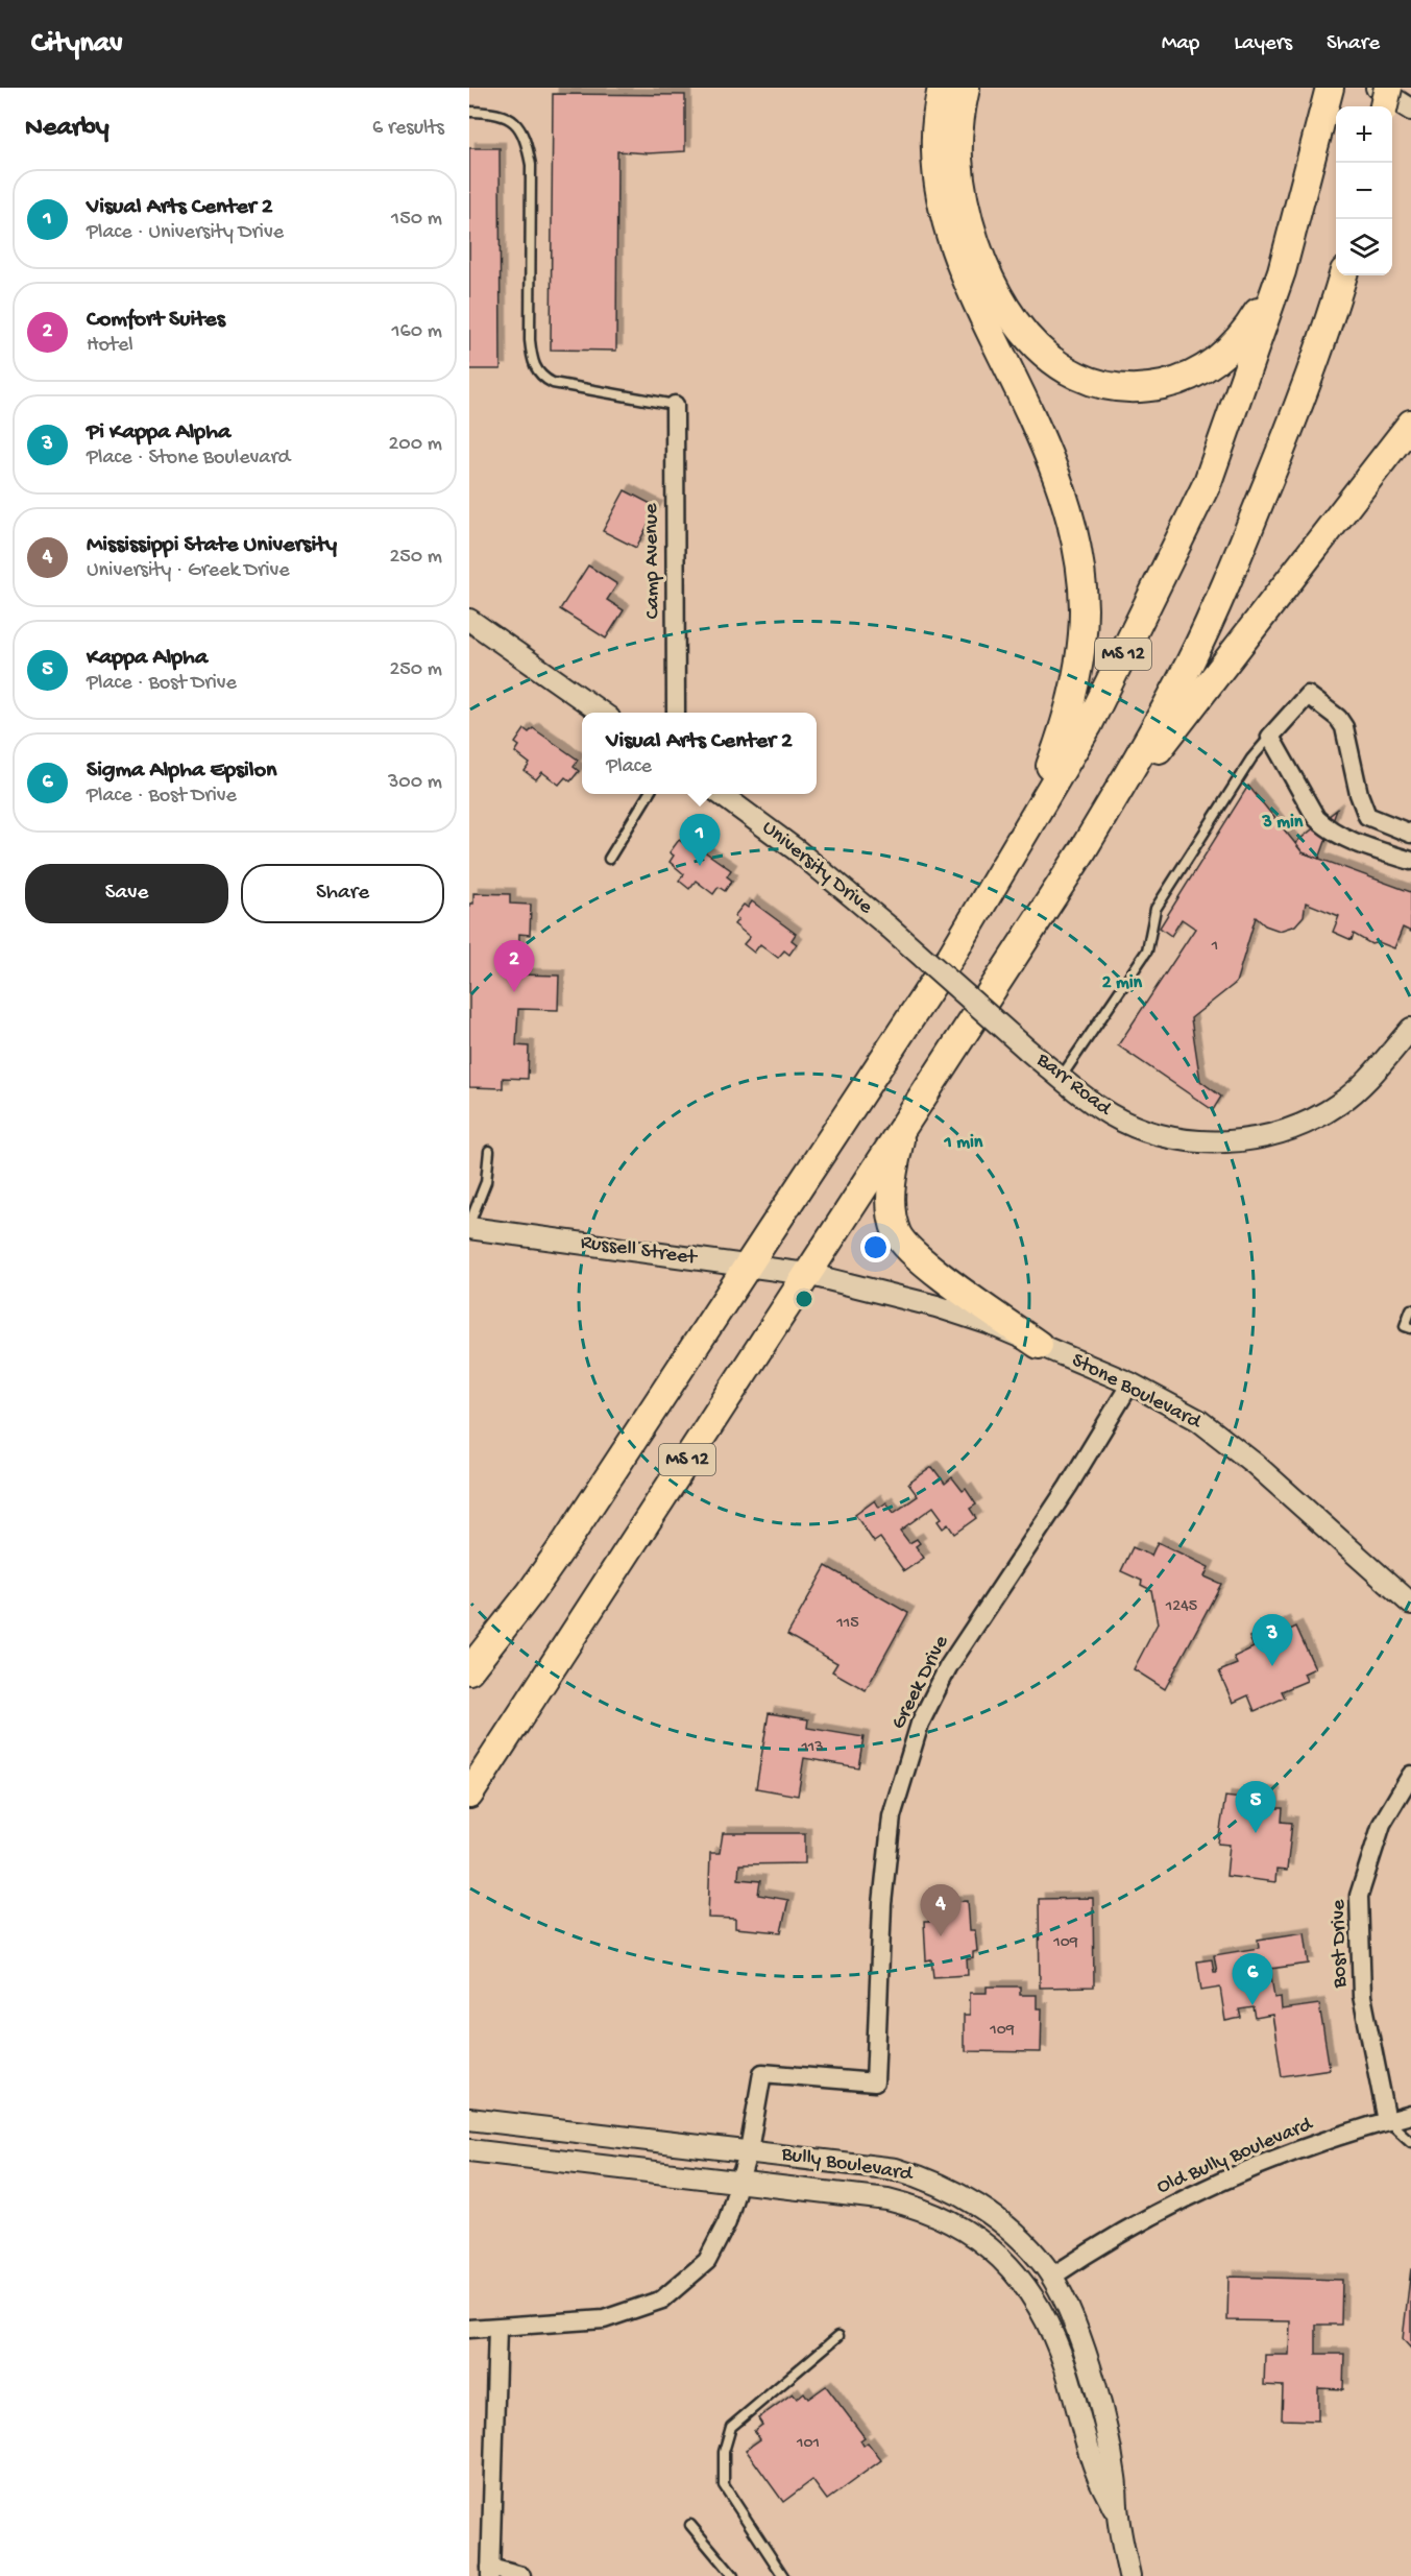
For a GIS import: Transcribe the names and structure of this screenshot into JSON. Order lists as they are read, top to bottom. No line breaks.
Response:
{"streets":{"main road":["MS 12"],"street":["Camp Avenue","University Drive","Barr Road","Russell Street","Stone Boulevard","Greek Drive","Bost Drive","Old Bully Boulevard","Bully Boulevard"]},"crossings":[["MS 12","Russell Street"],["MS 12","Stone Boulevard"],["University Drive","Barr Road"],["Russell Street","Stone Boulevard"],["Stone Boulevard","Greek Drive"],["Greek Drive","Bully Boulevard"],["Bost Drive","Old Bully Boulevard"],["Old Bully Boulevard","Bully Boulevard"]],"house_numbers":["1","1245","115","113","109","109","101"],"page":{"header":"Citynav","nav":["Map","Layers","Share"],"heading":["Nearby","6 results"],"map_buttons":["+","−"],"list":[{"mark":"1","name":"Visual Arts Center 2","note":"Place · University Drive","value":"150 m"},{"mark":"2","name":"Comfort Suites","note":"Hotel","value":"160 m"},{"mark":"3","name":"Pi Kappa Alpha","note":"Place · Stone Boulevard","value":"200 m"},{"mark":"4","name":"Mississippi State University","note":"University · Greek Drive","value":"250 m"},{"mark":"5","name":"Kappa Alpha","note":"Place · Bost Drive","value":"250 m"},{"mark":"6","name":"Sigma Alpha Epsilon","note":"Place · Bost Drive","value":"300 m"}],"popup":["Visual Arts Center 2","Place"],"pins":["1","2","3","5","4","6"],"buttons":["Save","Share"]},"rings":["3 min","2 min","1 min"]}
